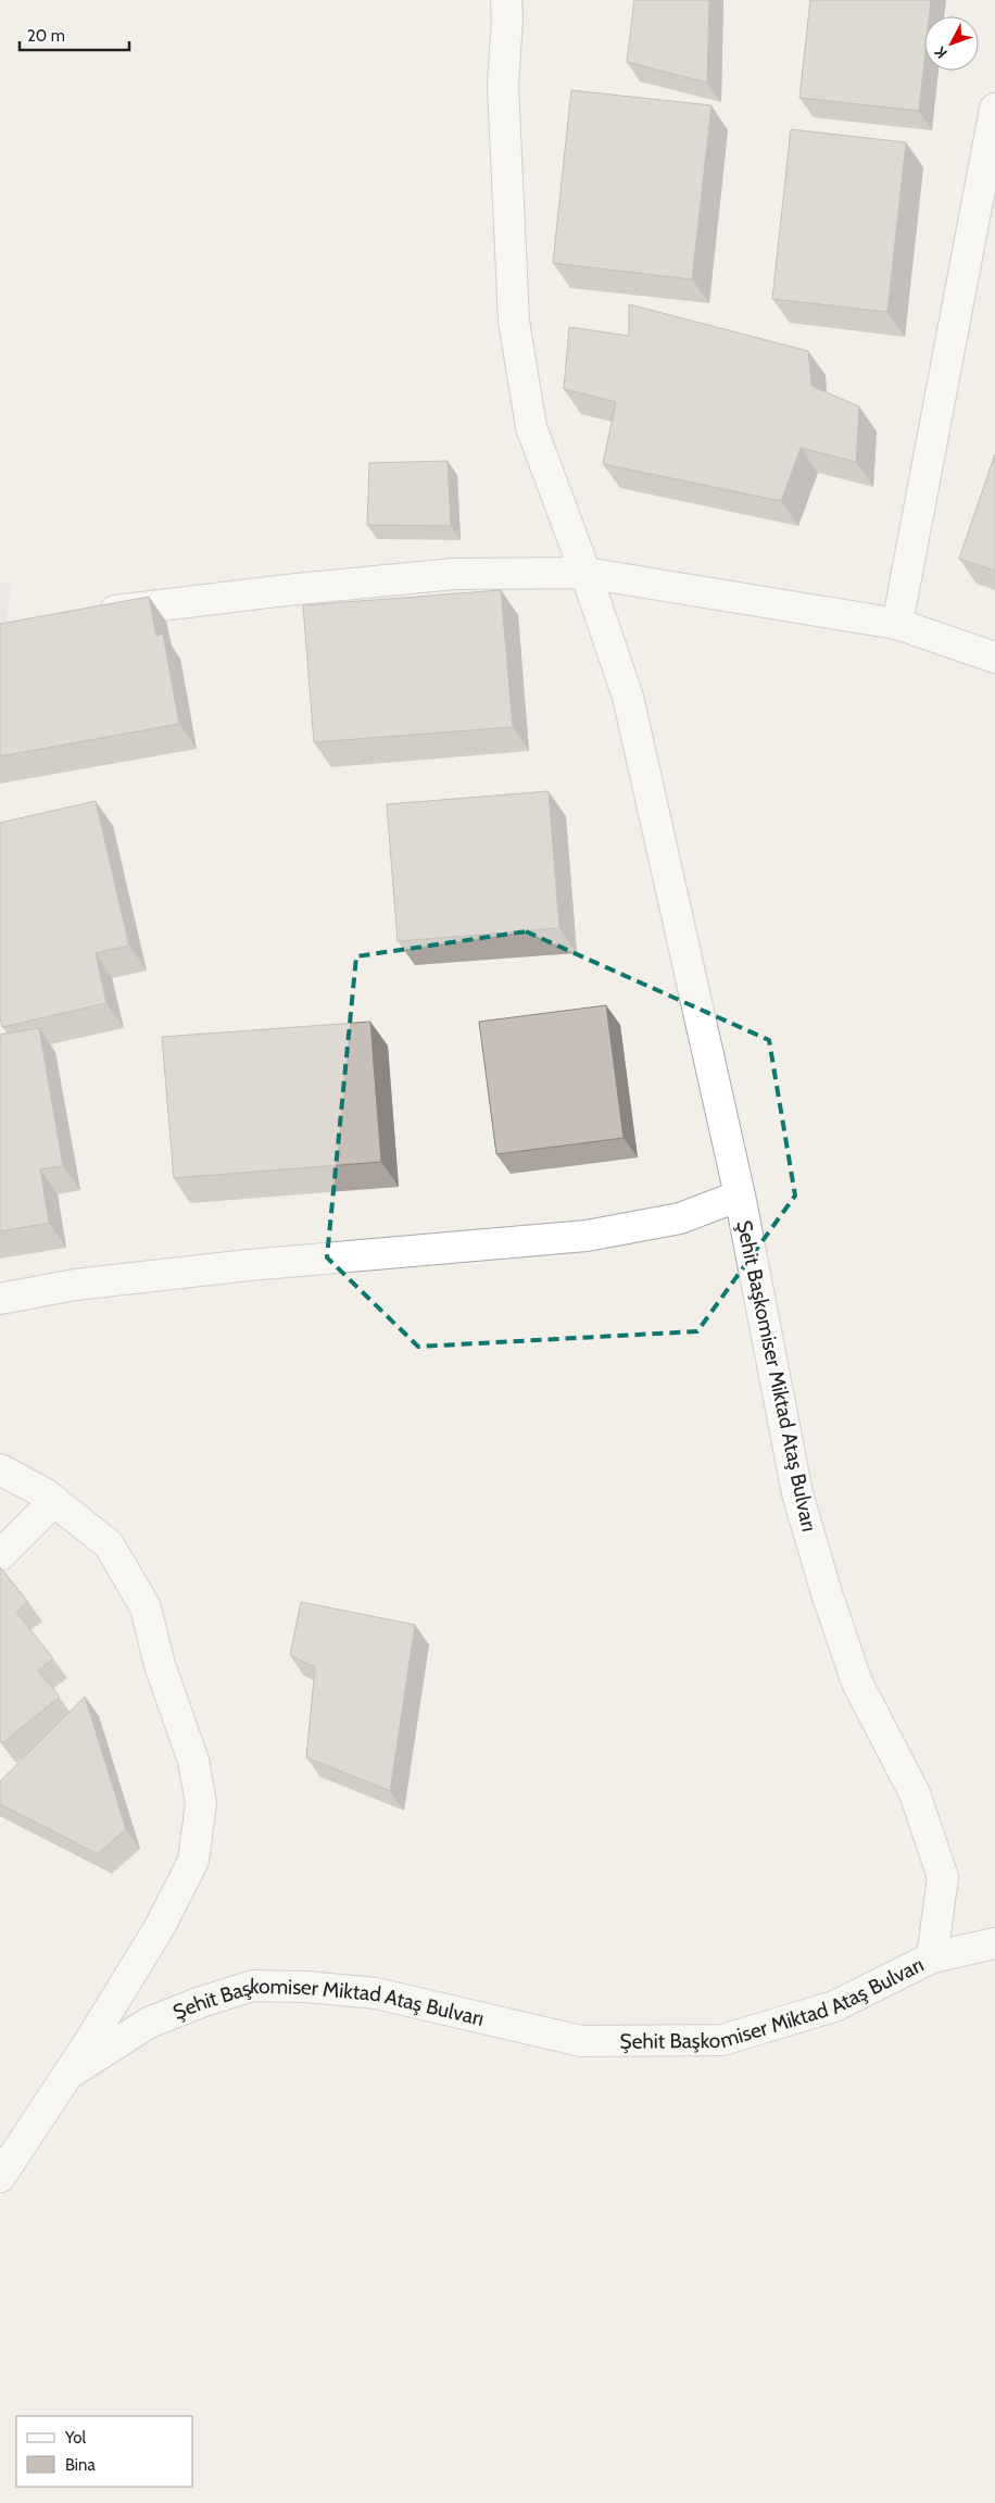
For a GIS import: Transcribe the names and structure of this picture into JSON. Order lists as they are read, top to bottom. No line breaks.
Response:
{"streets":{"street":["Şehit Başkomiser Miktad Ataş Bulvarı"]},"legend":["Yol","Bina"],"scale_bar":"20 m","north":"bottom left"}
